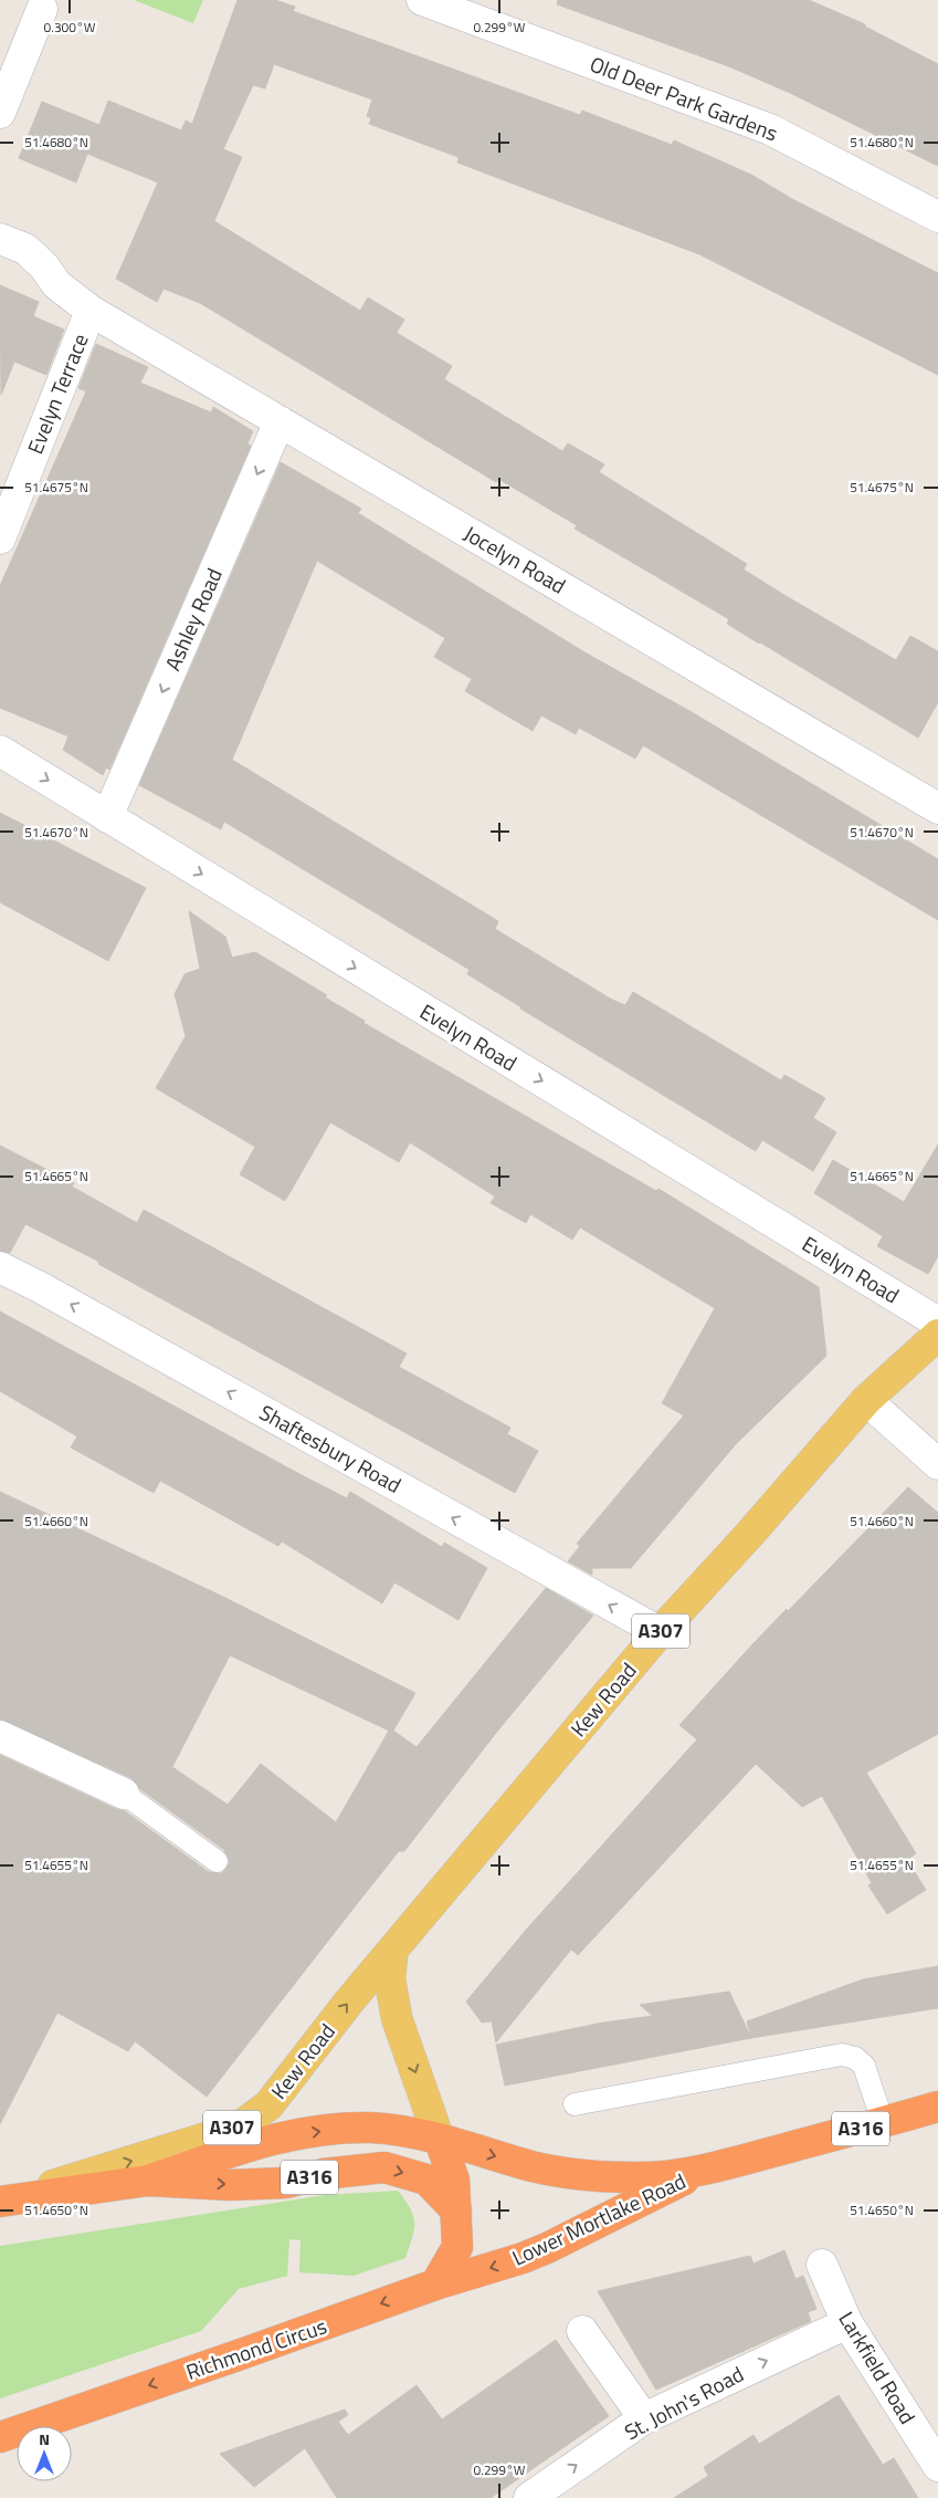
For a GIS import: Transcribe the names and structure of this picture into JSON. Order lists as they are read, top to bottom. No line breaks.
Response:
{"streets":{"highway":["A316","Lower Mortlake Road","Richmond Circus"],"main road":["A307","Kew Road"],"street":["Old Deer Park Gardens","Evelyn Terrace","Jocelyn Road","Ashley Road","Evelyn Road","Shaftesbury Road","Larkfield Road","St. John's Road"]},"crossings":[["Evelyn Terrace","Jocelyn Road"],["Jocelyn Road","Ashley Road"],["Ashley Road","Evelyn Road"],["Shaftesbury Road","Kew Road"],["Kew Road","A316"],["A316","Lower Mortlake Road"],["Lower Mortlake Road","Richmond Circus"],["Larkfield Road","St. John's Road"]],"one_way":["Ashley Road","Evelyn Road","Shaftesbury Road","Kew Road","St. John's Road"],"north":"top","coordinates":["0.300°W","0.299°W","51.4680°N","51.4675°N","51.4670°N","51.4665°N","51.4660°N","51.4655°N","51.4650°N"]}
